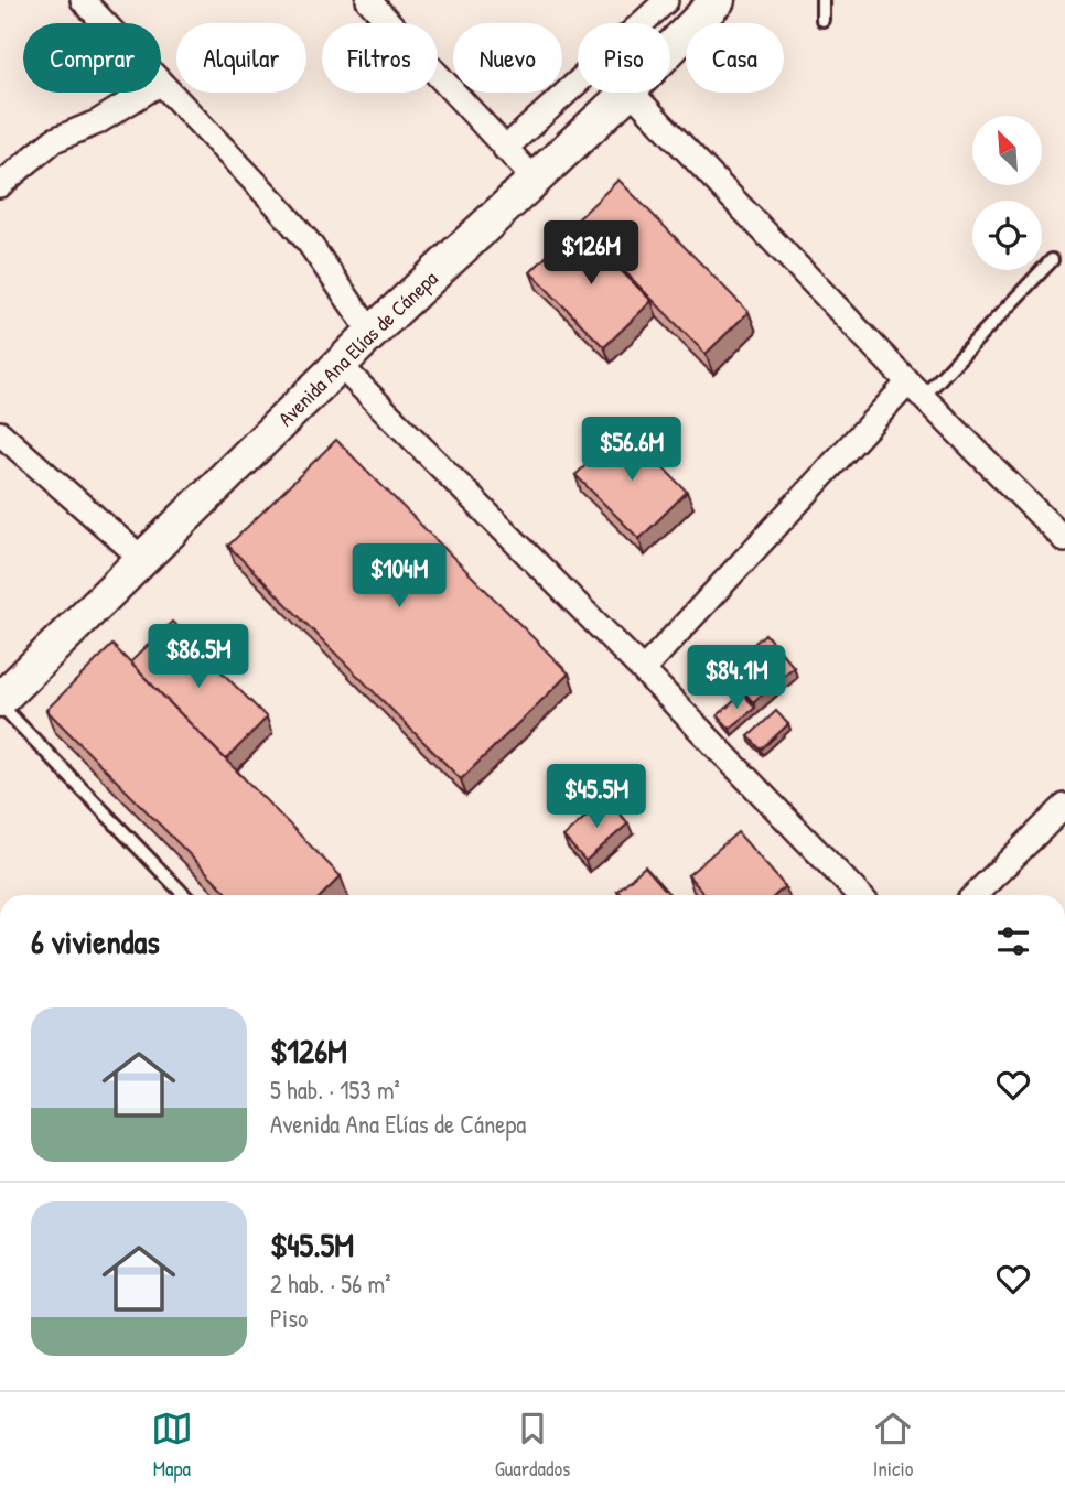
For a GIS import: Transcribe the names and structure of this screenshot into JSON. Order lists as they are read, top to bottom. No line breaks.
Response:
{"streets":{"main road":["Avenida Ana Elías de Cánepa"]},"north":"top left","page":{"chip":["Comprar","Alquilar","Filtros","Nuevo","Piso","Casa"],"price":["$126M","$56.6M","$104M","$86.5M","$84.1M","$45.5M"],"heading":"6 viviendas","list":[{"name":"$126M","note":"5 hab. · 153 m² · Avenida Ana Elías de Cánepa"},{"name":"$45.5M","note":"2 hab. · 56 m² · Piso"}],"tabs":["Mapa","Guardados","Inicio"]}}
